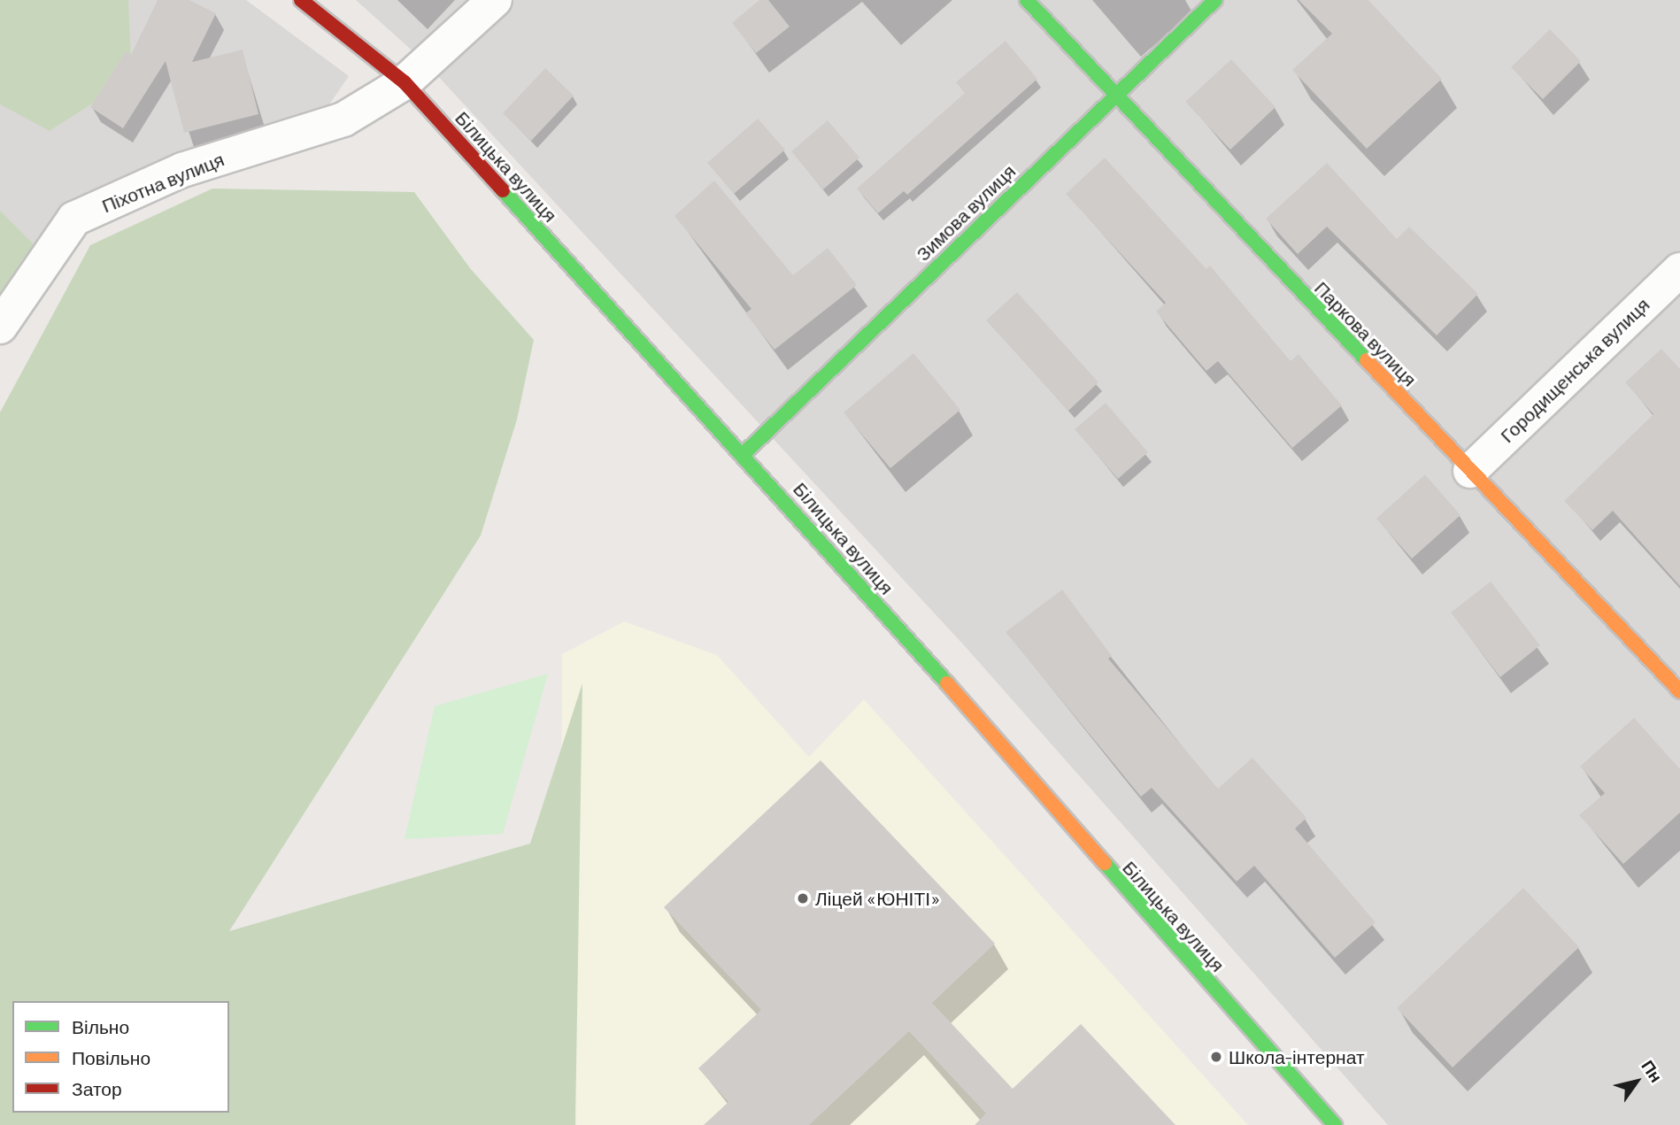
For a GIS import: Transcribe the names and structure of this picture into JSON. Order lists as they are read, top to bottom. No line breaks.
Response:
{"streets":{"street":["Білицька вулиця","Піхотна вулиця","Зимова вулиця","Паркова вулиця","Городищенська вулиця"]},"crossings":[["Білицька вулиця","Піхотна вулиця"],["Білицька вулиця","Зимова вулиця"],["Зимова вулиця","Паркова вулиця"],["Паркова вулиця","Городищенська вулиця"]],"places":["Ліцей «ЮНІТІ»","Школа-інтернат"],"legend":["Вільно","Повільно","Затор"],"north":"top right"}
